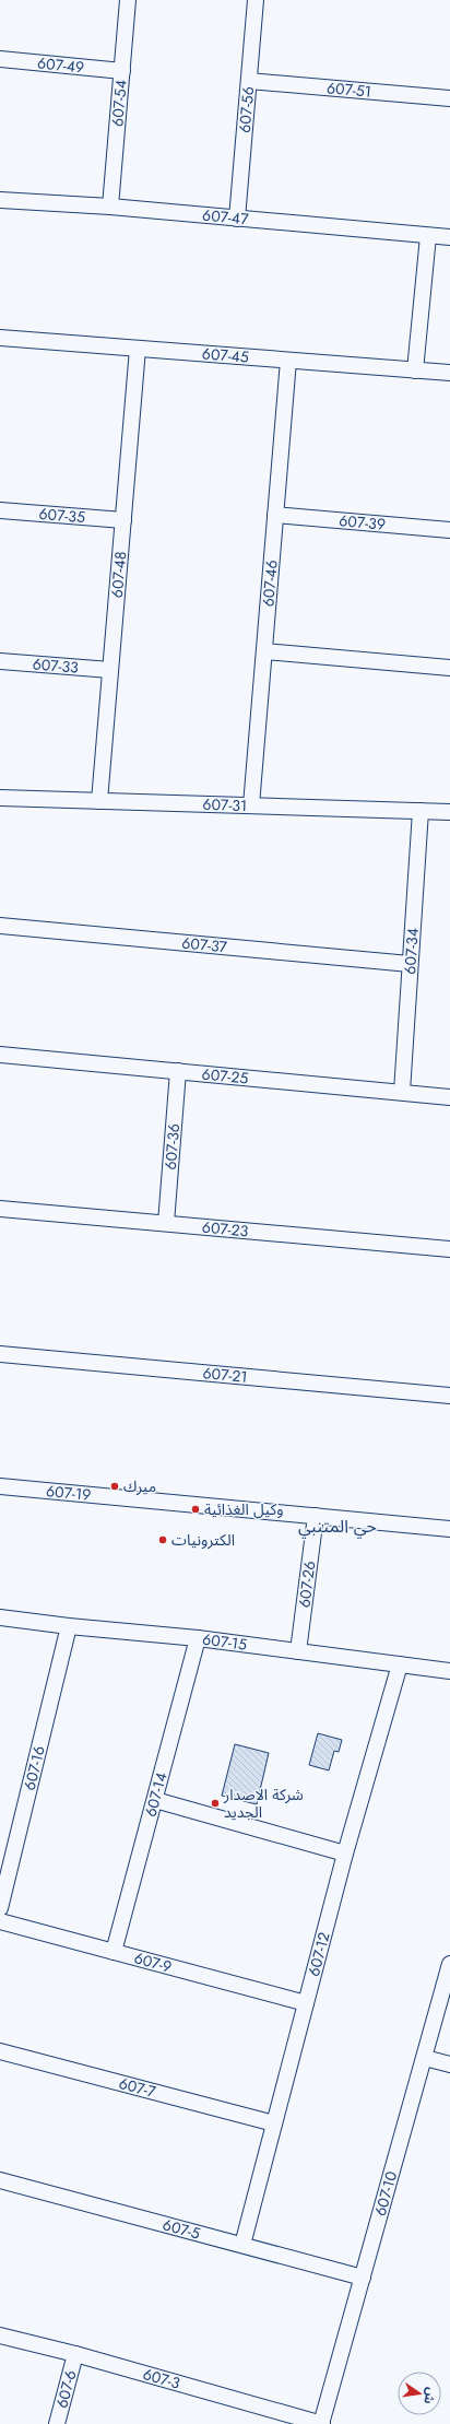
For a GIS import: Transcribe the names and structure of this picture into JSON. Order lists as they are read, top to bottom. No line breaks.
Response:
{"streets":{"street":["607-49","607-51","607-54","607-56","607-47","607-45","607-35","607-39","607-48","607-46","607-33","607-31","607-37","607-34","607-25","607-36","607-23","607-21","607-19","607-26","607-15","607-16","607-14","607-12","607-9","607-7","607-10","607-5","607-3","607-6"]},"crossings":[["607-49","607-54"],["607-51","607-56"],["607-54","607-47"],["607-56","607-47"],["607-45","607-48"],["607-45","607-46"],["607-35","607-48"],["607-39","607-46"],["607-48","607-33"],["607-48","607-31"],["607-46","607-31"],["607-31","607-34"],["607-37","607-34"],["607-34","607-25"],["607-25","607-36"],["607-36","607-23"],["607-19","607-26"],["607-26","607-15"],["607-15","607-16"],["607-15","607-14"],["607-15","607-12"],["607-14","607-9"],["607-12","607-9"],["607-12","607-7"],["607-12","607-5"],["607-10","607-5"],["607-10","607-3"],["607-3","607-6"]],"districts":["حي المتنبي"],"places":["ميرك","وكيل الغذائية","الكترونيات","شركة الاصدار الجديد"],"north":"right"}
